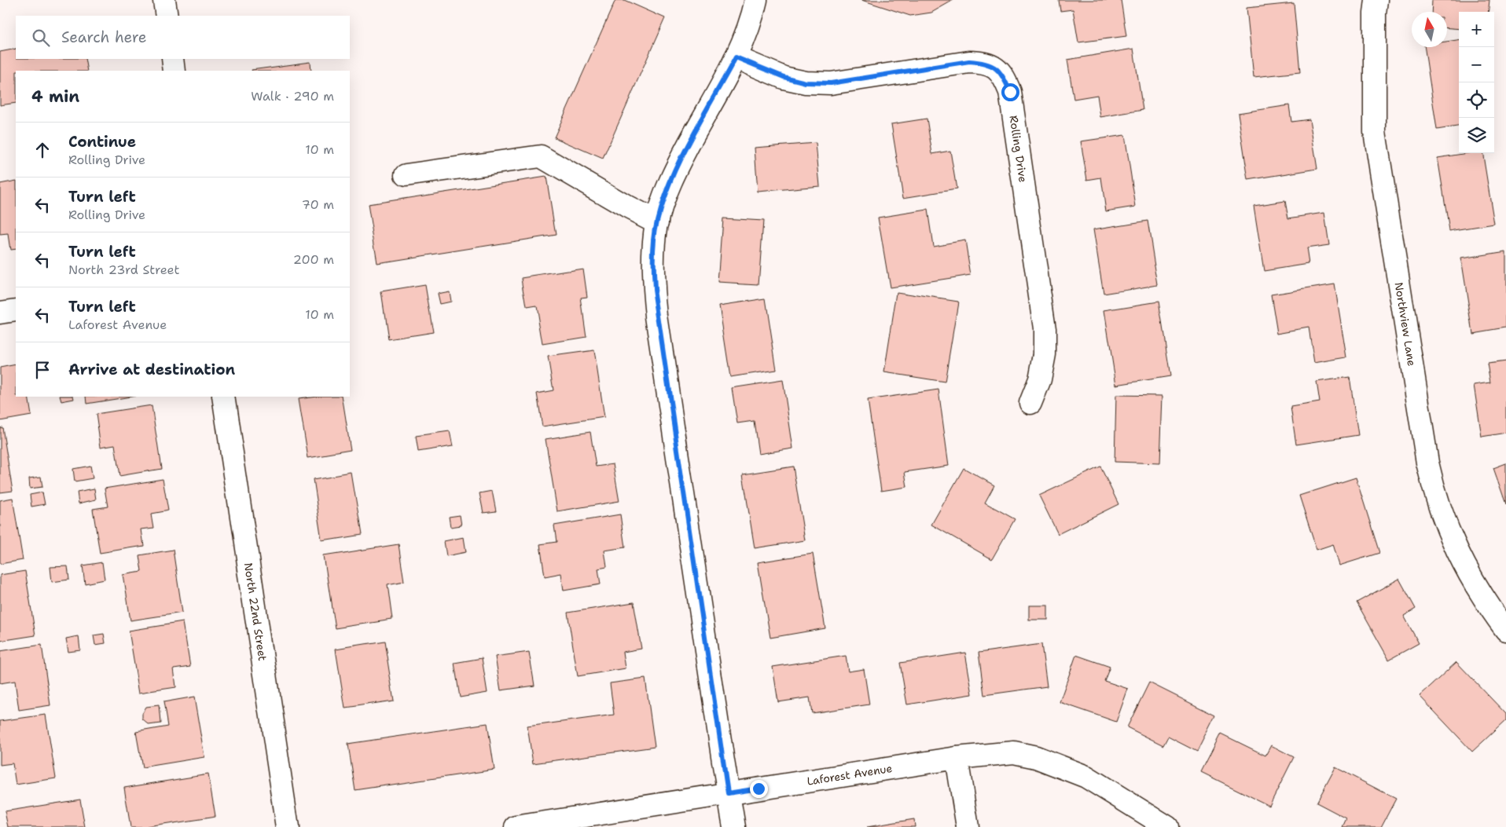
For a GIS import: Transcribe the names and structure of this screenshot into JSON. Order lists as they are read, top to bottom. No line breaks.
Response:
{"streets":{"street":["Rolling Drive","Northview Lane","North 22nd Street","Laforest Avenue"]},"north":"top","page":{"map_buttons":["+","−"],"search":"Search here","heading":["4 min","Walk · 290 m"],"list":[["Continue","Rolling Drive","10 m"],["Turn left","Rolling Drive","70 m"],["Turn left","North 23rd Street","200 m"],["Turn left","Laforest Avenue","10 m"],"Arrive at destination"]}}
